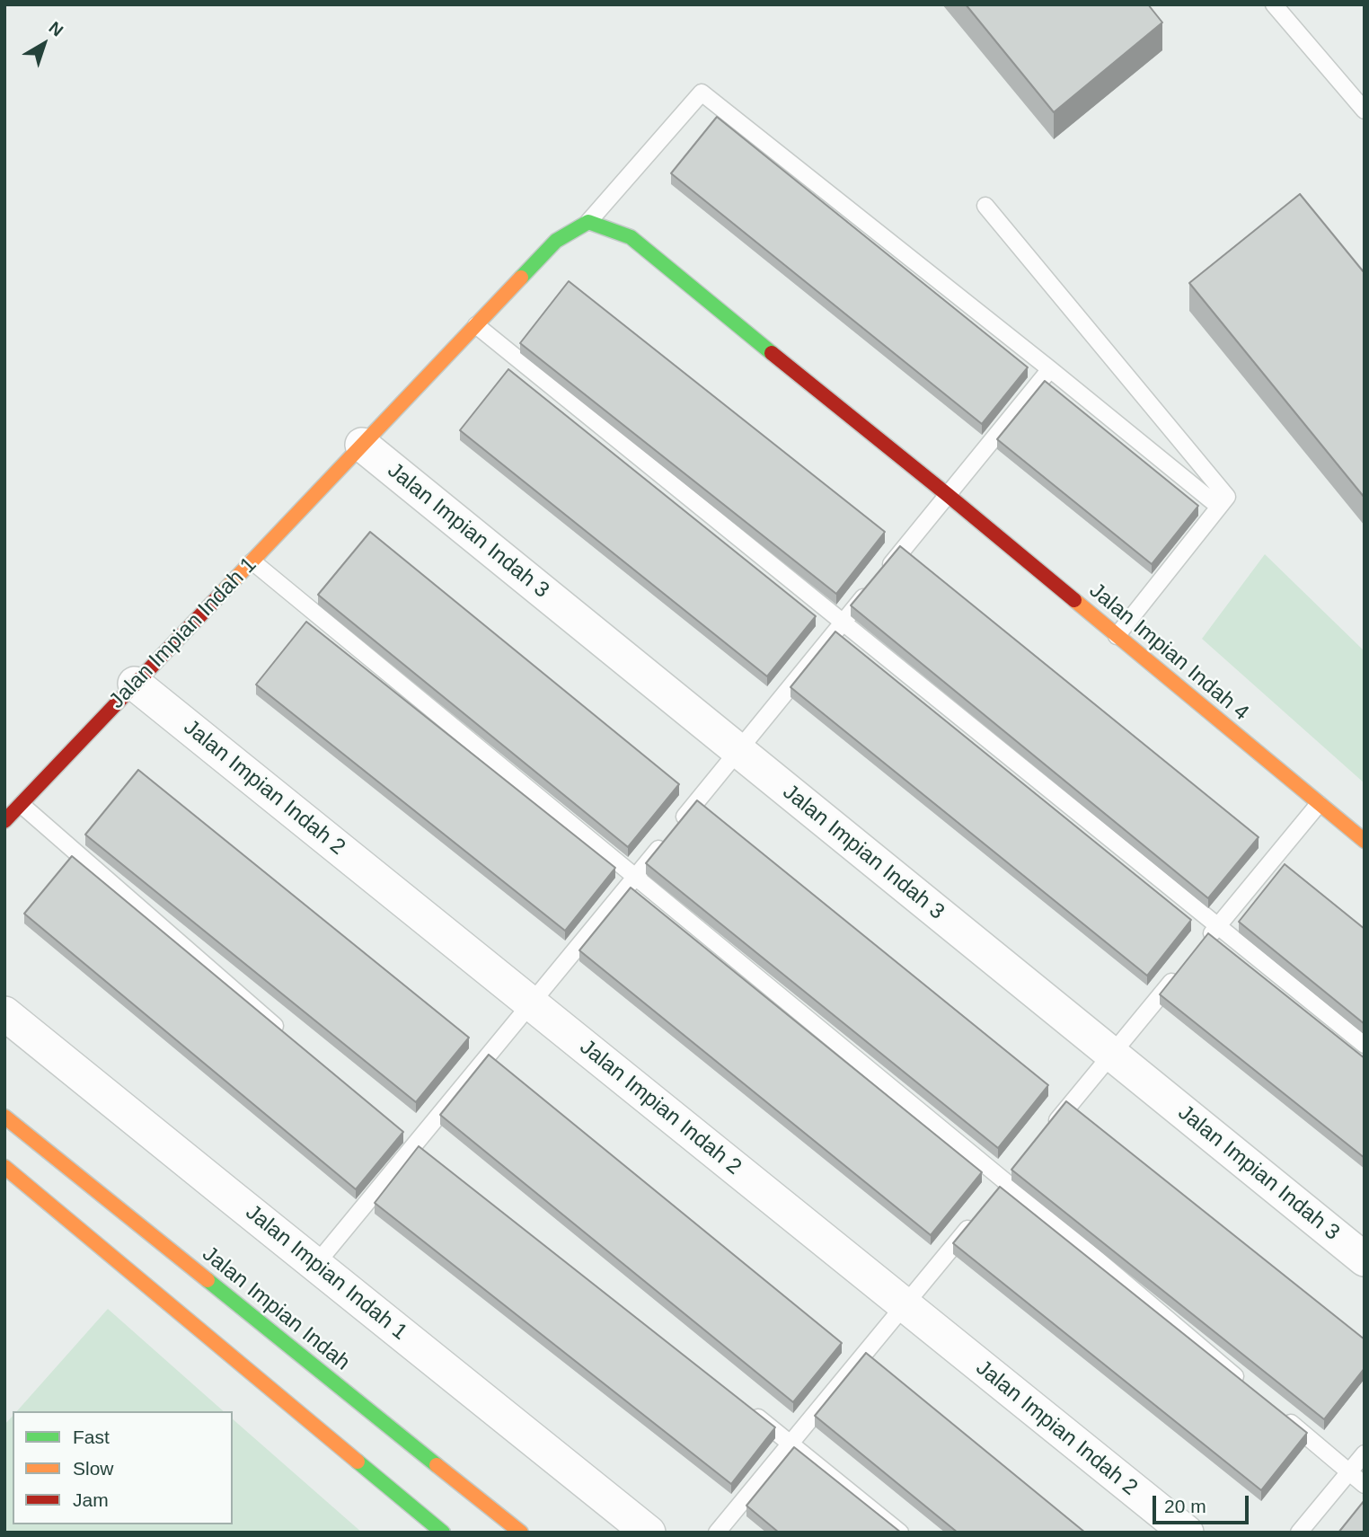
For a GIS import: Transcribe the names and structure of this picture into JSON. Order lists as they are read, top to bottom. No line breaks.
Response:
{"streets":{"street":["Jalan Impian Indah 3","Jalan Impian Indah 1","Jalan Impian Indah 4","Jalan Impian Indah 2","Jalan Impian Indah"]},"crossings":[["Jalan Impian Indah 3","Jalan Impian Indah 1"],["Jalan Impian Indah 1","Jalan Impian Indah 4"],["Jalan Impian Indah 1","Jalan Impian Indah 2"]],"legend":["Fast","Slow","Jam"],"scale_bar":"20 m","north":"top right"}
